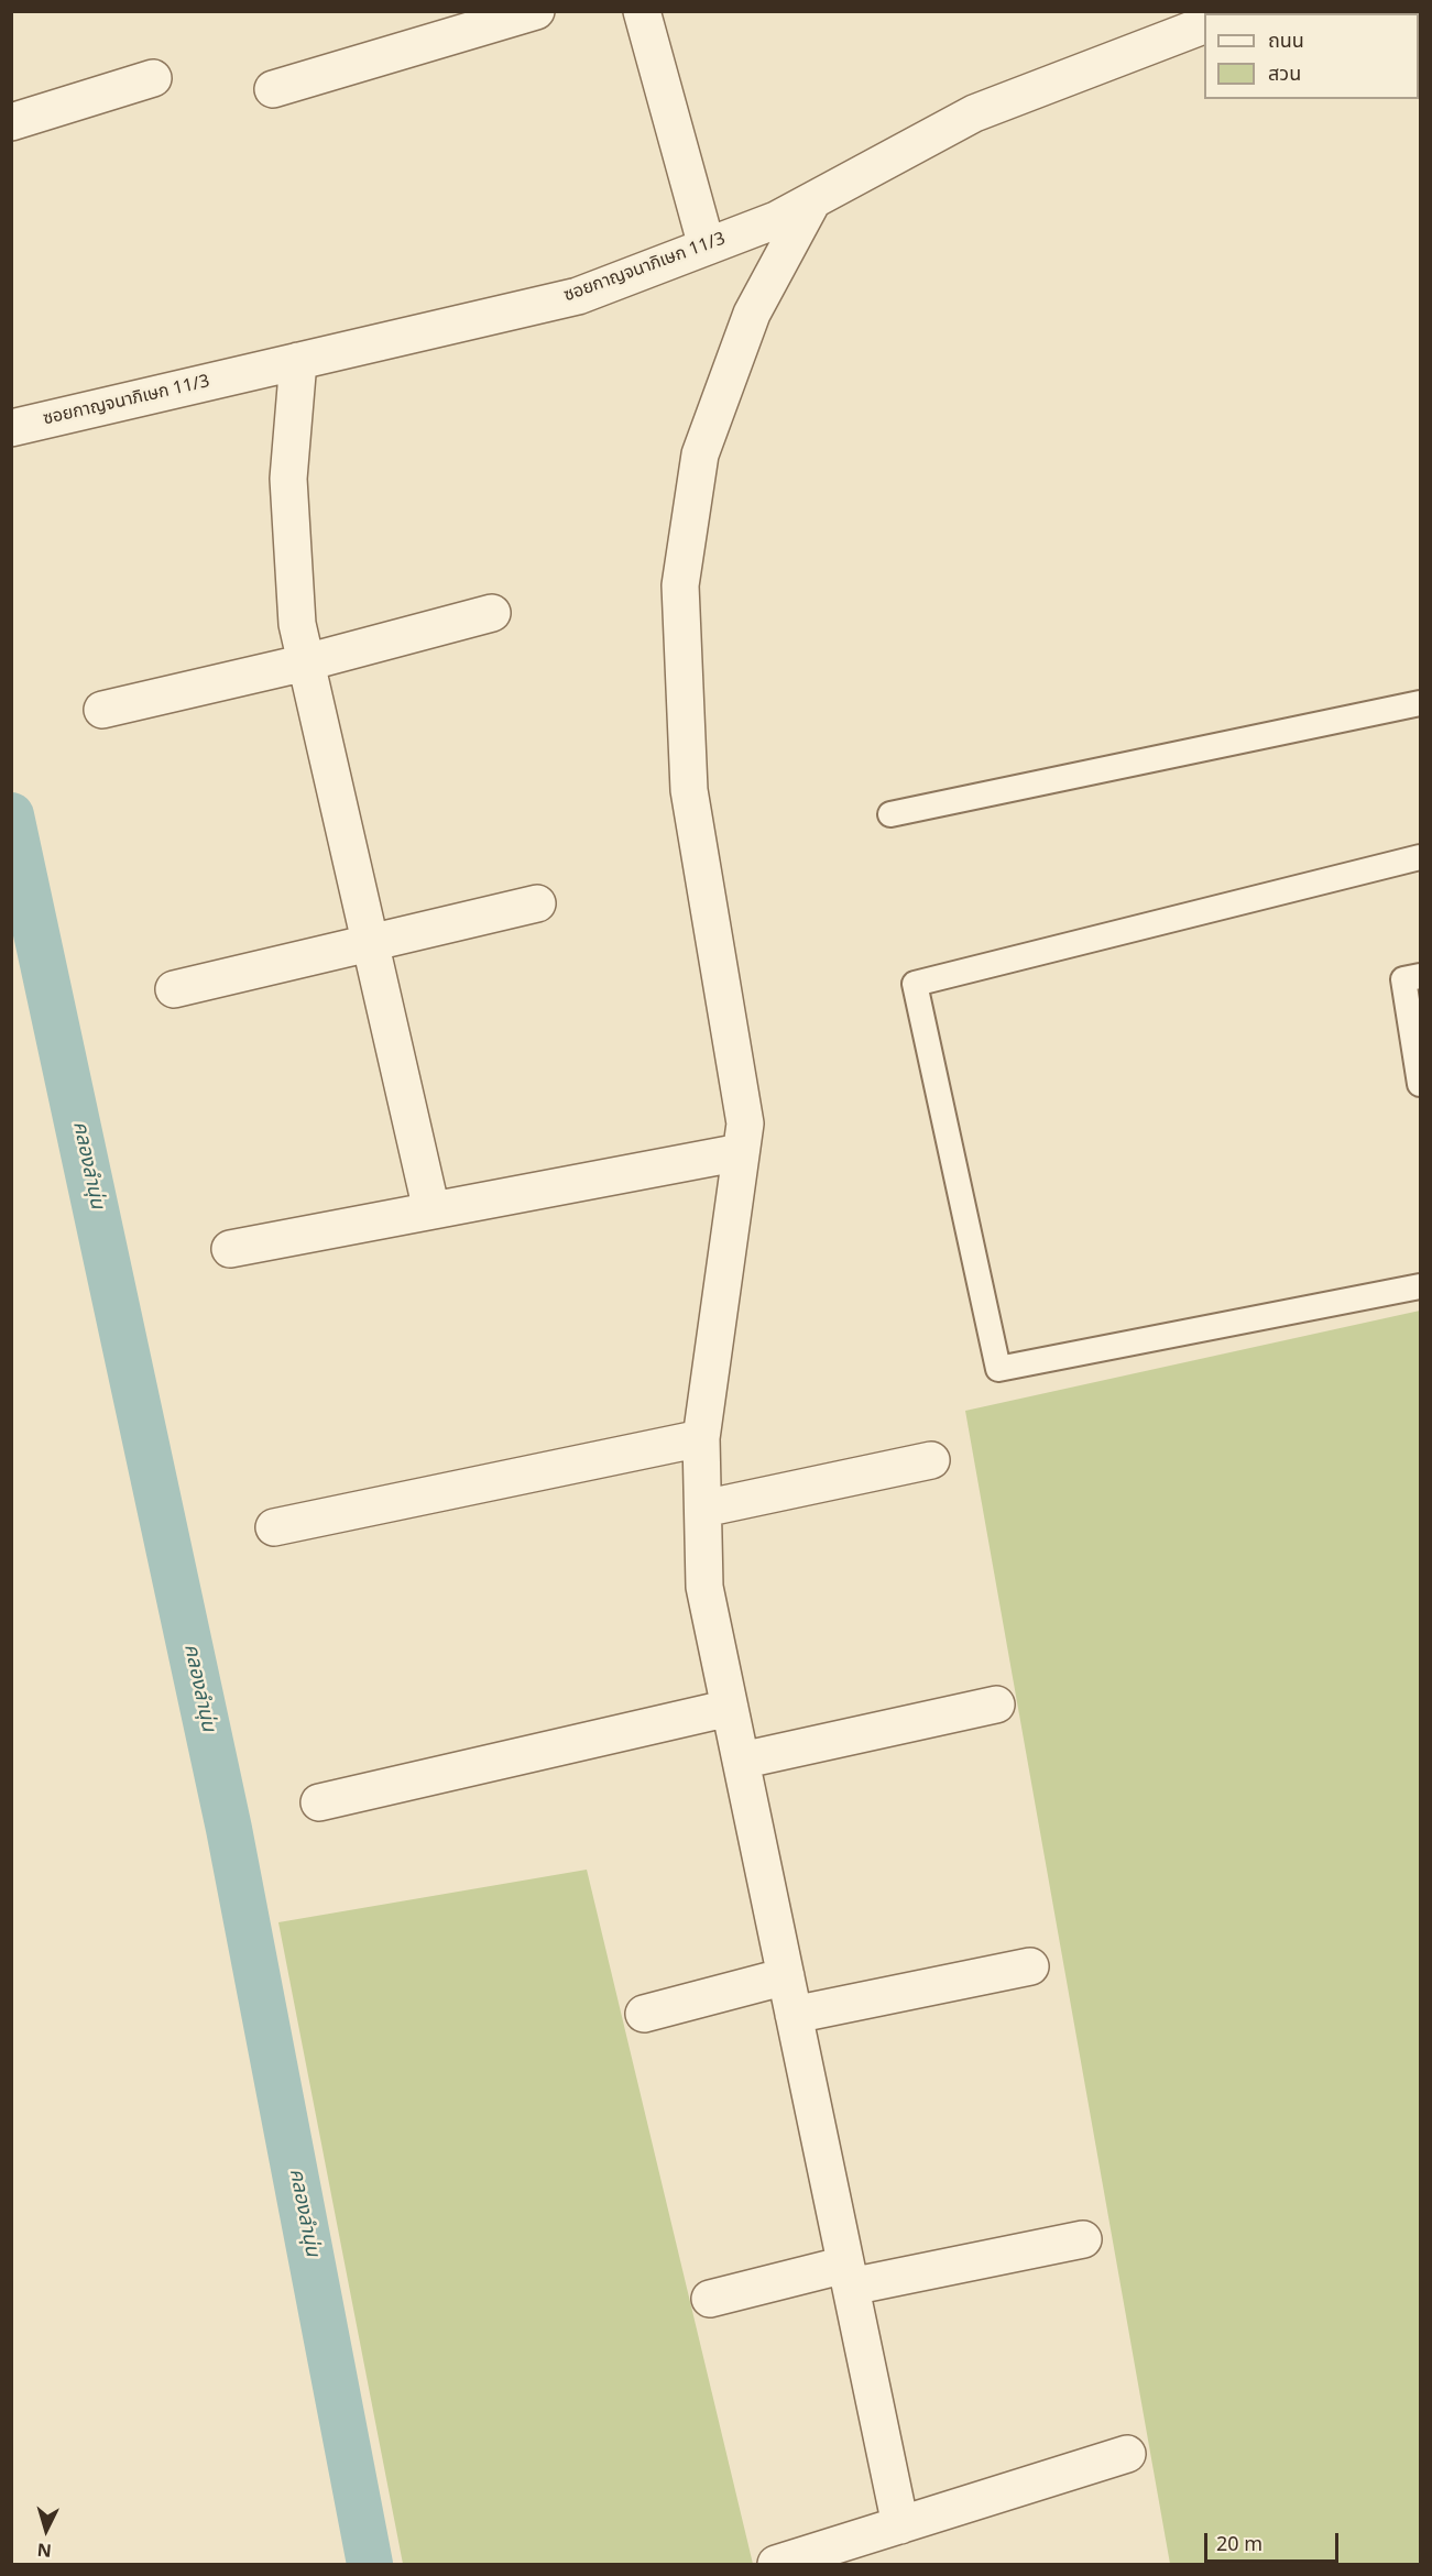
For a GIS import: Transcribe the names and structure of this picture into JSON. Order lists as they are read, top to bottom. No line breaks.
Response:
{"streets":{"street":["ซอยกาญจนาภิเษก 11/3"]},"water":["คลองลำนุ่น"],"legend":["ถนน","สวน"],"scale_bar":"20 m","north":"bottom"}
